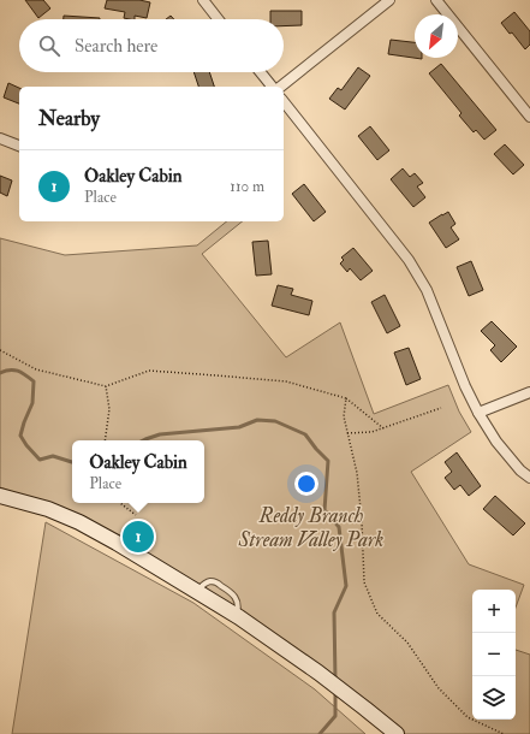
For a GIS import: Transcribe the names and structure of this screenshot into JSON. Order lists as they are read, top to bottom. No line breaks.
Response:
{"parks":["Reddy Branch Stream Valley Park"],"north":"bottom left","page":{"search":"Search here","heading":"Nearby","list":[{"mark":"1","name":"Oakley Cabin","note":"Place","value":"110 m"}],"popup":["Oakley Cabin","Place"],"pins":"1","map_buttons":["+","−"]}}
